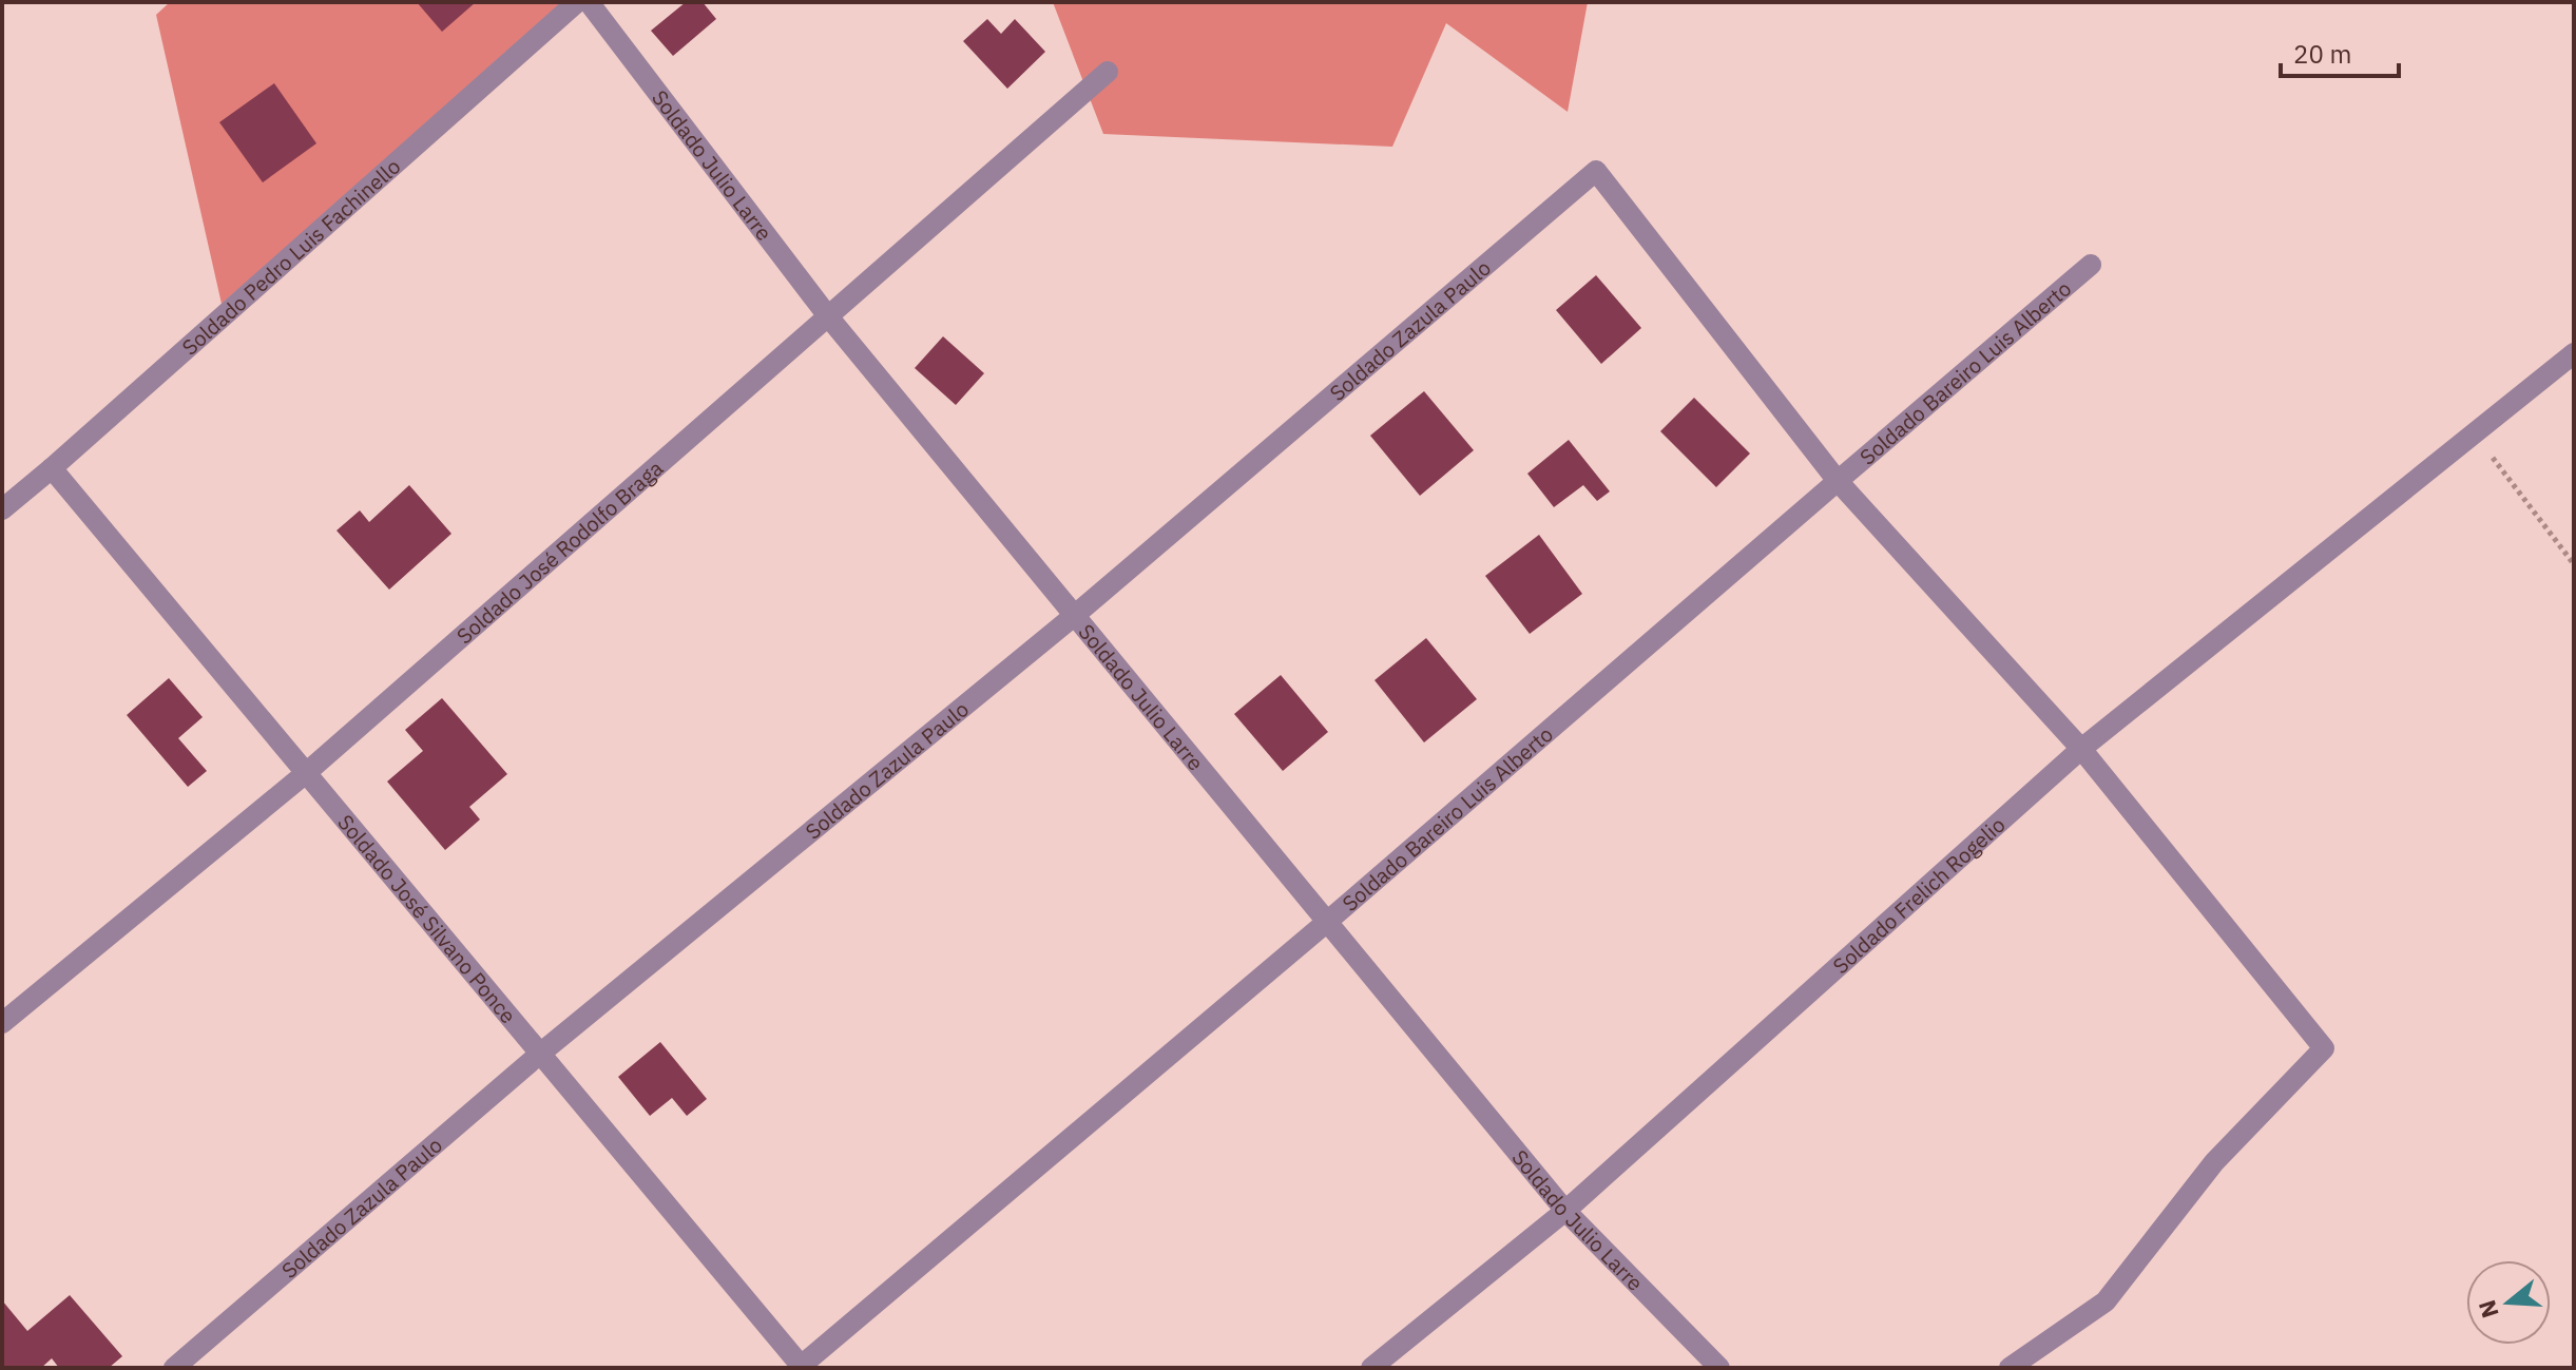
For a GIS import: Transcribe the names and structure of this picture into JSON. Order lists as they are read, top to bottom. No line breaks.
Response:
{"streets":{"street":["Soldado Julio Larre","Soldado Pedro Luis Fachinello","Soldado Zazula Paulo","Soldado Bareiro Luis Alberto","Soldado José Rodolfo Braga","Soldado Frelich Rogelio","Soldado José Silvano Ponce"]},"crossings":[["Soldado Julio Larre","Soldado Zazula Paulo"],["Soldado Julio Larre","Soldado Bareiro Luis Alberto"],["Soldado Julio Larre","Soldado José Rodolfo Braga"],["Soldado Julio Larre","Soldado Frelich Rogelio"],["Soldado Pedro Luis Fachinello","Soldado José Silvano Ponce"],["Soldado Zazula Paulo","Soldado Bareiro Luis Alberto"],["Soldado Zazula Paulo","Soldado José Silvano Ponce"],["Soldado Bareiro Luis Alberto","Soldado José Silvano Ponce"],["Soldado José Rodolfo Braga","Soldado José Silvano Ponce"]],"scale_bar":"20 m","north":"left"}
